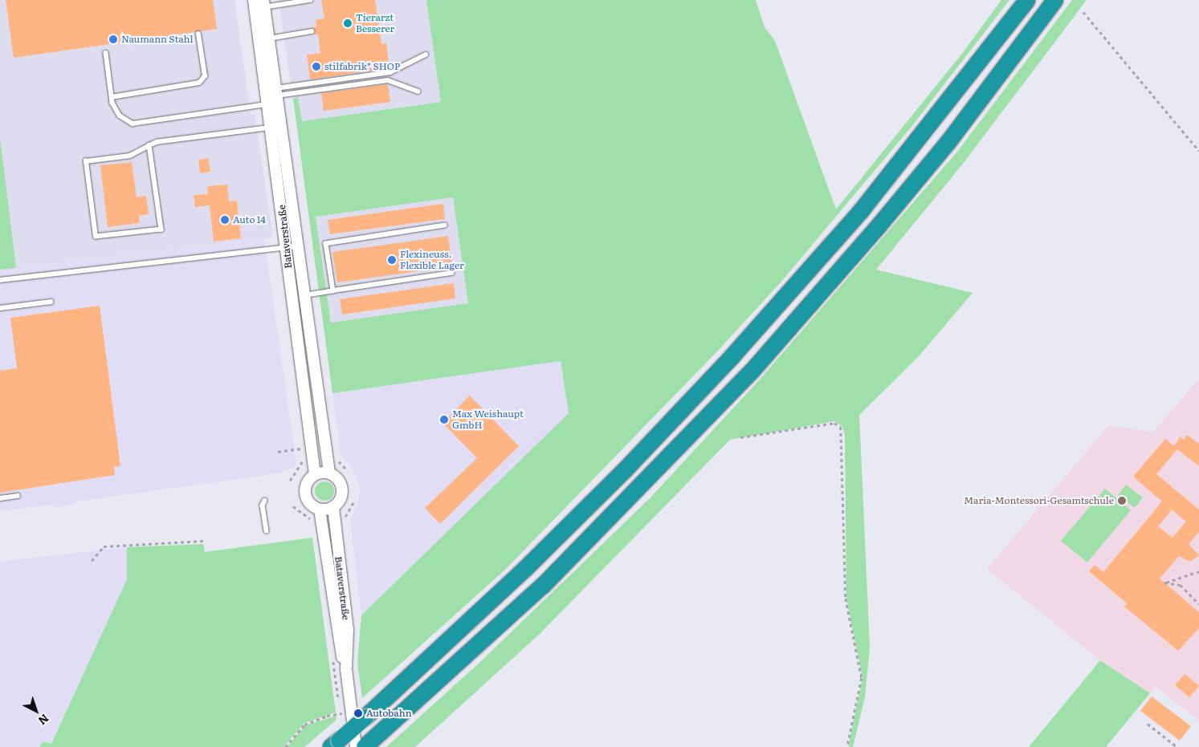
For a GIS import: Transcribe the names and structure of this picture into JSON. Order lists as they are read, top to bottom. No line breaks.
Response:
{"streets":{"street":["Bataverstraße"]},"places":["Tierarzt Besserer","Naumann Stahl","stilfabrik* SHOP","Auto 14","Flexineuss. Flexible Lager","Max Weishaupt GmbH","Maria-Montessori-Gesamtschule","Autobahn"],"north":"bottom right"}
